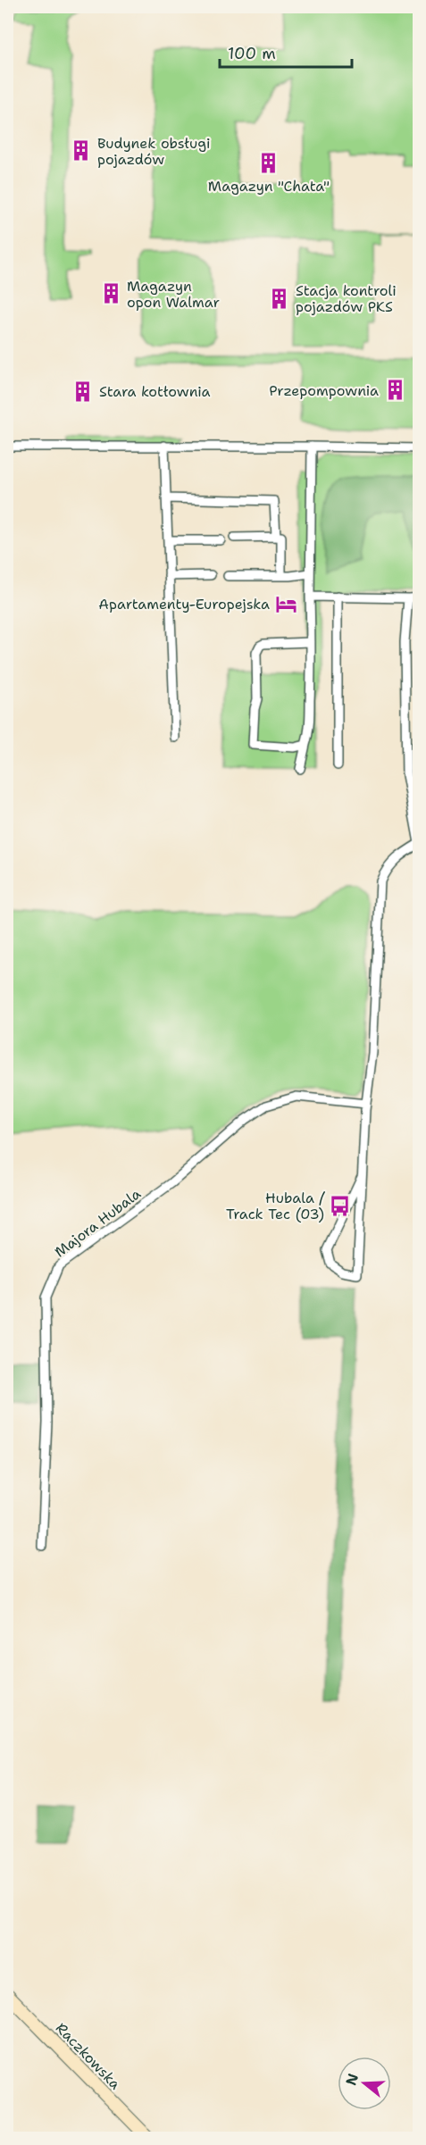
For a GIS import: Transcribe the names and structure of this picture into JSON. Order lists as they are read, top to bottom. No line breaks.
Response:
{"streets":{"main road":["Raczkowska"],"street":["Majora Hubala"]},"places":{"building":["Budynek obsługi pojazdów","Magazyn \"Chata\"","Magazyn opon Walmar","Stacja kontroli pojazdów PKS","Przepompownia","Stara kotłownia"],"hotel":["Apartamenty-Europejska"],"bus stop":["Hubala / Track Tec (03)"]},"scale_bar":"100 m","north":"left"}
